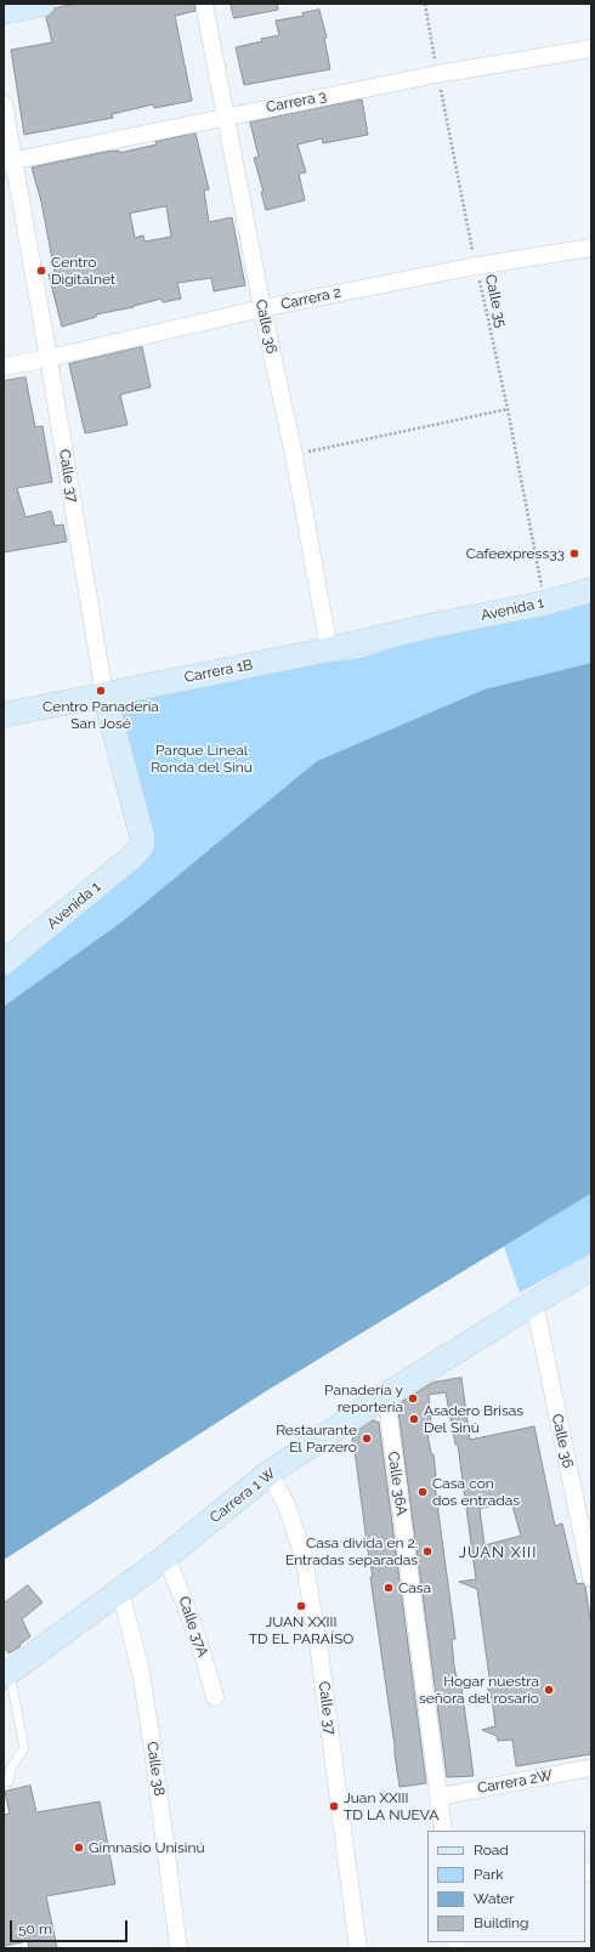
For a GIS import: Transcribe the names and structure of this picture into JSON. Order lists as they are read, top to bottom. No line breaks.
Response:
{"streets":{"street":["Carrera 3","Carrera 2","Calle 36","Calle 37","Avenida 1","Carrera 1B","Calle 36A","Carrera 1 W","Calle 37A","Calle 38","Carrera 2W"],"path":["Calle 35"]},"crossings":[["Carrera 3","Calle 35"],["Carrera 3","Calle 36"],["Carrera 3","Calle 37"],["Carrera 2","Calle 35"],["Carrera 2","Calle 36"],["Carrera 2","Calle 37"],["Calle 35","Avenida 1"],["Calle 36","Carrera 1B"],["Calle 36","Carrera 1 W"],["Calle 37","Avenida 1"],["Calle 37","Carrera 1B"],["Calle 37","Carrera 1 W"],["Avenida 1","Carrera 1B"],["Calle 36A","Carrera 1 W"],["Calle 36A","Carrera 2W"],["Carrera 1 W","Calle 37A"],["Carrera 1 W","Calle 38"]],"districts":["JUAN XIII"],"parks":["Parque Lineal Ronda del Sinú"],"places":["Centro Digitalnet","Cafeexpress33","Centro Panaderia San José","Panadería y reportería","Asadero Brisas Del Sinù","Restaurante El Parzero","Casa con dos entradas","Casa divida en 2. Entradas separadas","Casa","JUAN XXIII TD EL PARAÍSO","Hogar nuestra señora del rosario","Juan XXIII TD LA NUEVA","Gimnasio Unisinú"],"legend":["Road","Park","Water","Building"],"scale_bar":"50 m"}
